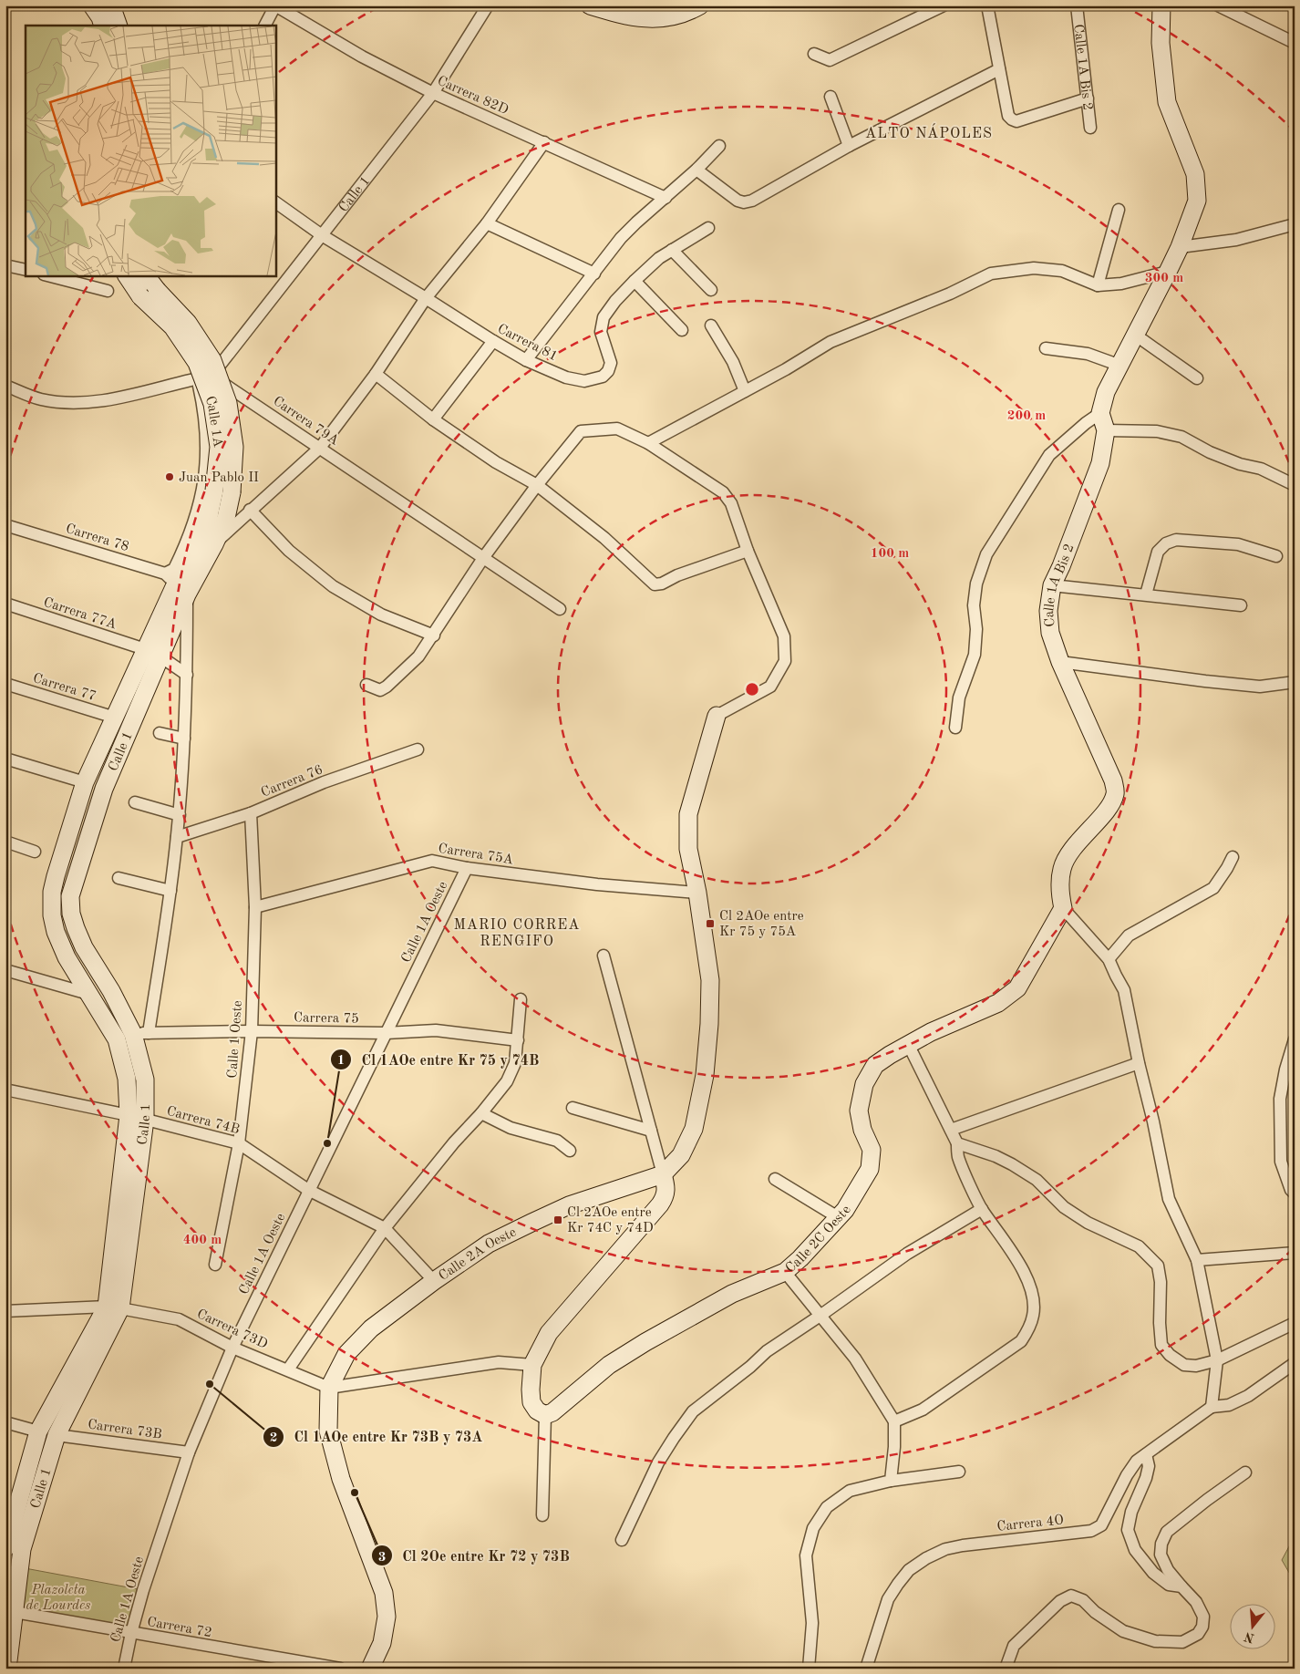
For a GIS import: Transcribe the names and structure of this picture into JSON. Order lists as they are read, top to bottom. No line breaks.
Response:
{"streets":{"street":["Calle 1A Bis 2","Carrera 82D","Calle 1","Carrera 81","Carrera 79A","Calle 1A","Carrera 78","Carrera 77A","Carrera 77","Carrera 76","Carrera 75A","Calle 1A Oeste","Carrera 75","Calle 1 Oeste","Carrera 74B","Calle 2C Oeste","Calle 2A Oeste","Carrera 73D","Carrera 73B","Carrera 4O","Carrera 72"]},"crossings":[["Calle 1A Bis 2","Calle 2C Oeste"],["Carrera 82D","Calle 1"],["Calle 1","Carrera 81"],["Calle 1","Carrera 79A"],["Calle 1","Calle 1A"],["Calle 1","Carrera 78"],["Calle 1","Carrera 77A"],["Calle 1","Carrera 77"],["Calle 1","Carrera 76"],["Calle 1","Carrera 75"],["Calle 1","Carrera 74B"],["Calle 1","Carrera 73D"],["Calle 1","Carrera 73B"],["Calle 1","Carrera 72"],["Calle 1A","Carrera 78"],["Carrera 76","Calle 1 Oeste"],["Carrera 75A","Calle 1A Oeste"],["Carrera 75A","Calle 1 Oeste"],["Carrera 75A","Calle 2A Oeste"],["Calle 1A Oeste","Carrera 75"],["Calle 1A Oeste","Carrera 74B"],["Calle 1A Oeste","Carrera 73D"],["Calle 1A Oeste","Carrera 73B"],["Calle 1A Oeste","Carrera 72"],["Carrera 75","Calle 1 Oeste"],["Calle 1 Oeste","Carrera 74B"],["Carrera 74B","Calle 2A Oeste"],["Calle 2A Oeste","Carrera 73D"]],"districts":["ALTO NÁPOLES","MARIO CORREA RENGIFO"],"parks":["Plazoleta de Lourdes"],"places":{"other":["Juan Pablo II","Cl 1AOe entre Kr 75 y 74B","Cl 1AOe entre Kr 73B y 73A","Cl 2Oe entre Kr 72 y 73B"],"transit":["Cl 2AOe entre Kr 75 y 75A","Cl 2AOe entre Kr 74C y 74D"]},"north":"bottom","rings":["300 m","200 m","100 m","400 m"]}
